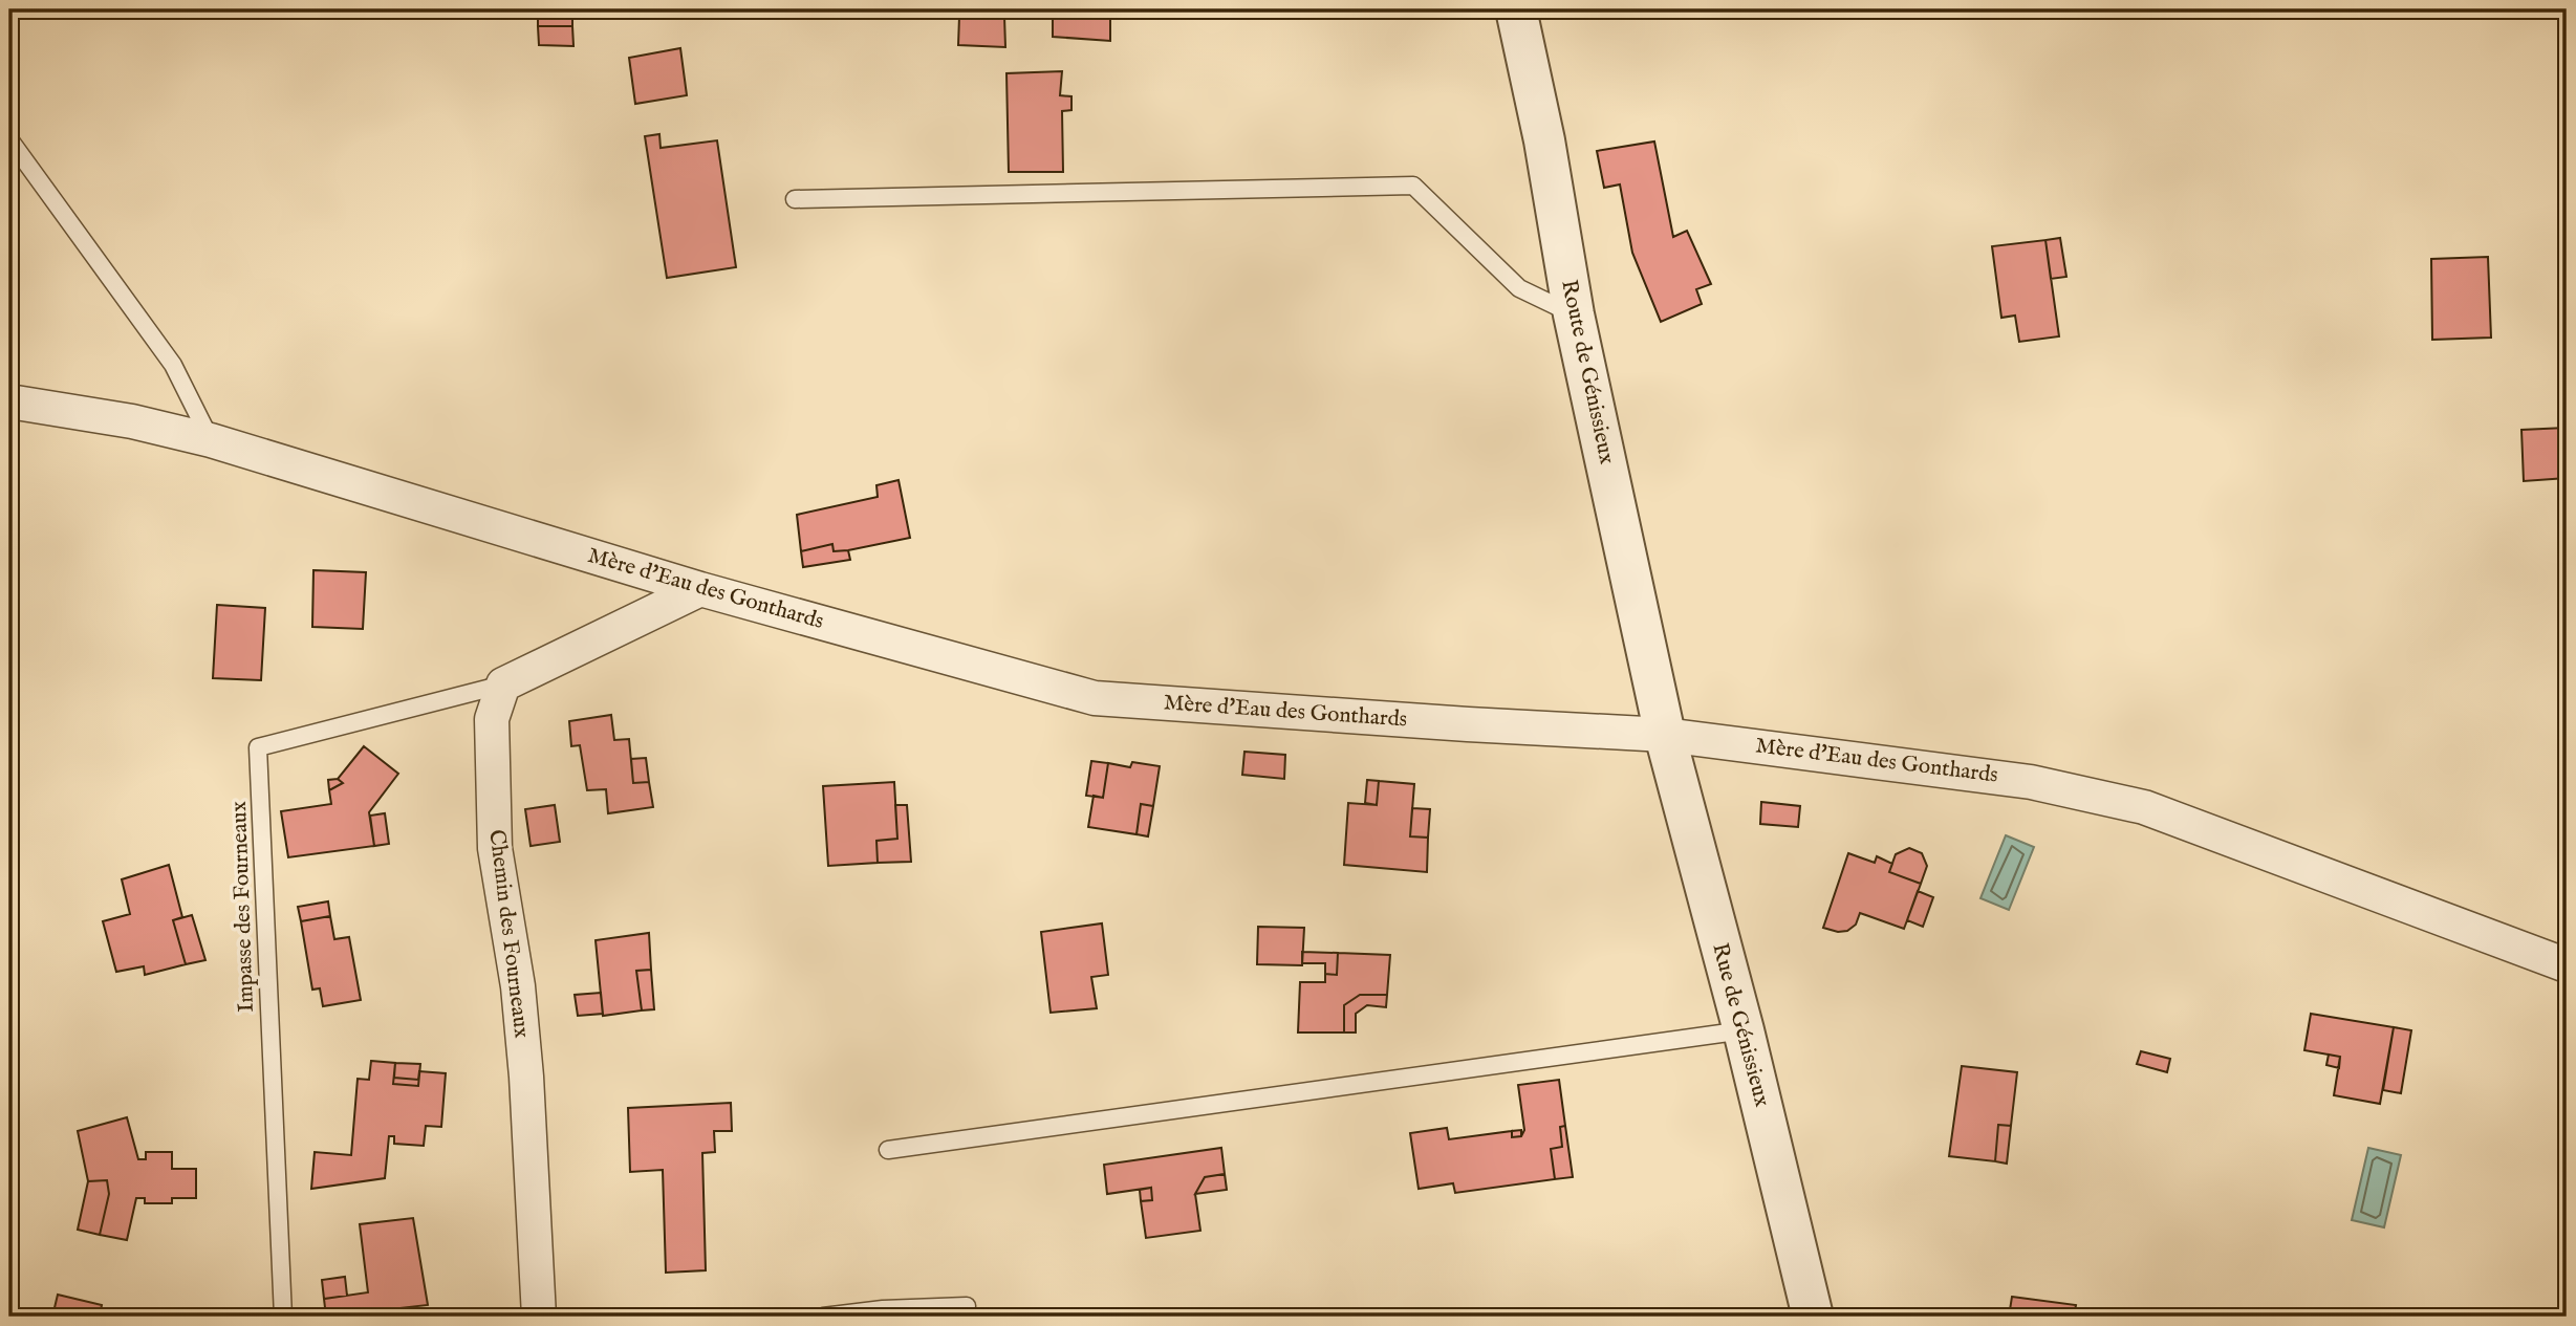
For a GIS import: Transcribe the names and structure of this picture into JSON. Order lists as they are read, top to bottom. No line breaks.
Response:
{"streets":{"street":["Route de Génissieux","Mère d'Eau des Gonthards","Chemin des Fourneaux","Rue de Génissieux"],"lane":["Impasse des Fourneaux"]},"crossings":[["Route de Génissieux","Mère d'Eau des Gonthards"],["Route de Génissieux","Rue de Génissieux"],["Mère d'Eau des Gonthards","Rue de Génissieux"],["Impasse des Fourneaux","Chemin des Fourneaux"]]}
